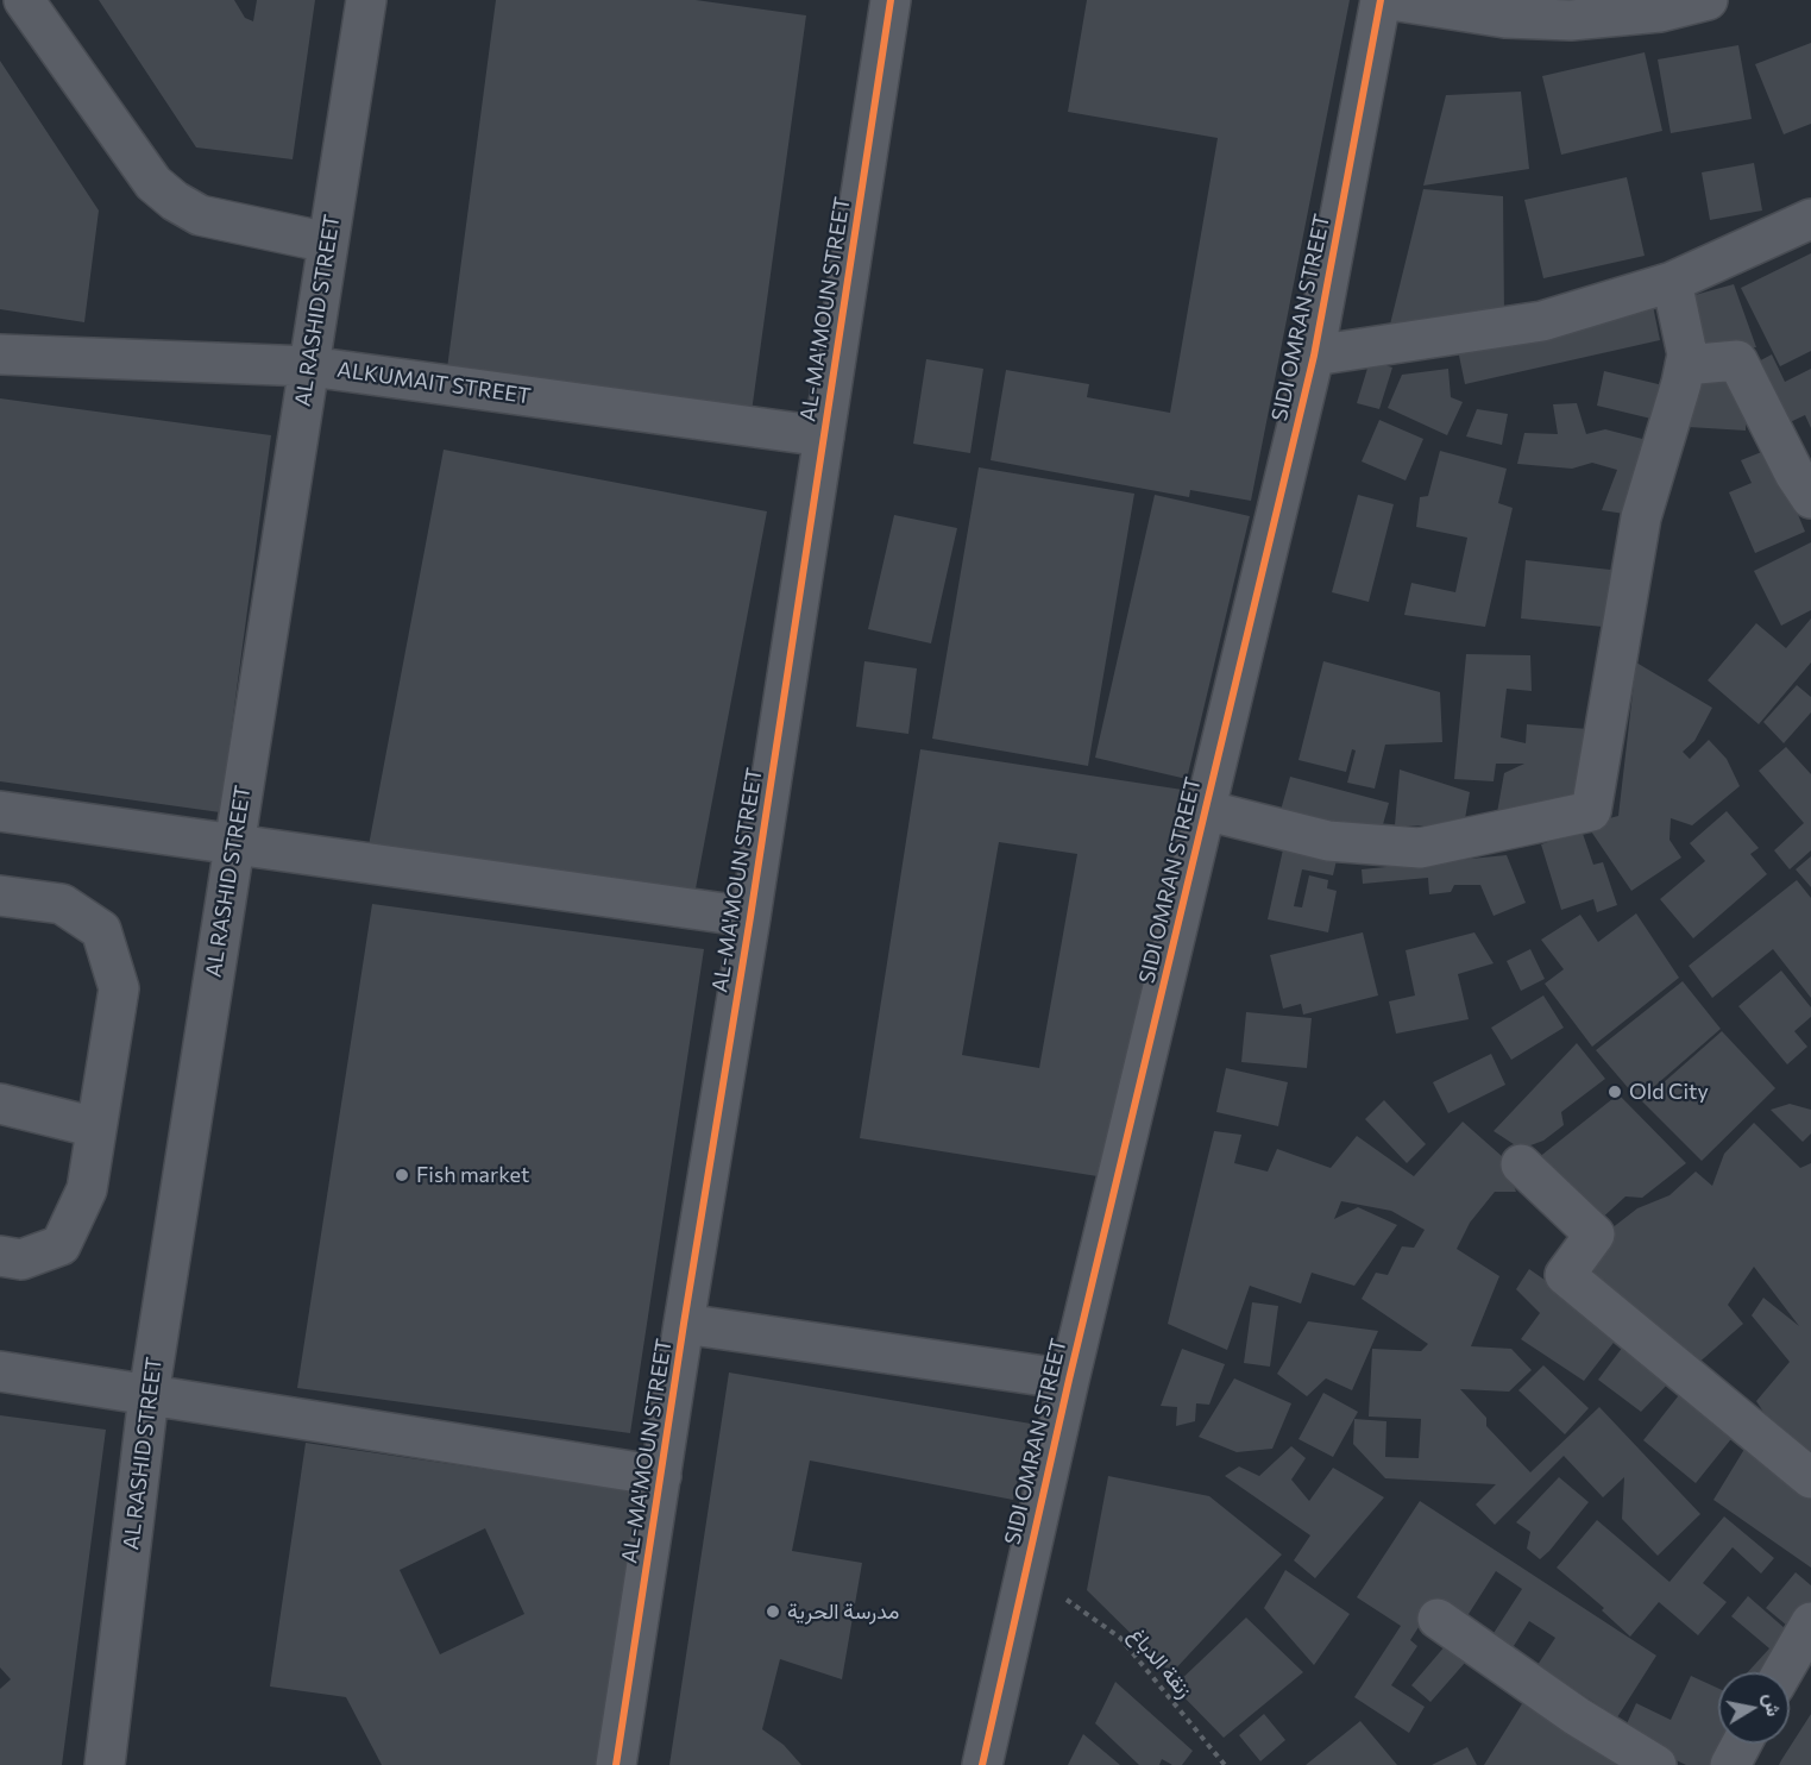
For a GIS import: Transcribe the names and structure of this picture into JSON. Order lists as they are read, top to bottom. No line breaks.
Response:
{"streets":{"street":["AL-MA'MOUN STREET","AL RASHID STREET","SIDI OMRAN STREET","ALKUMAIT STREET"],"path":["زنقة الدباغ"]},"crossings":[["AL-MA'MOUN STREET","ALKUMAIT STREET"],["AL RASHID STREET","ALKUMAIT STREET"],["SIDI OMRAN STREET","زنقة الدباغ"]],"places":["Old City","Fish market","مدرسة الحرية"],"north":"right"}
